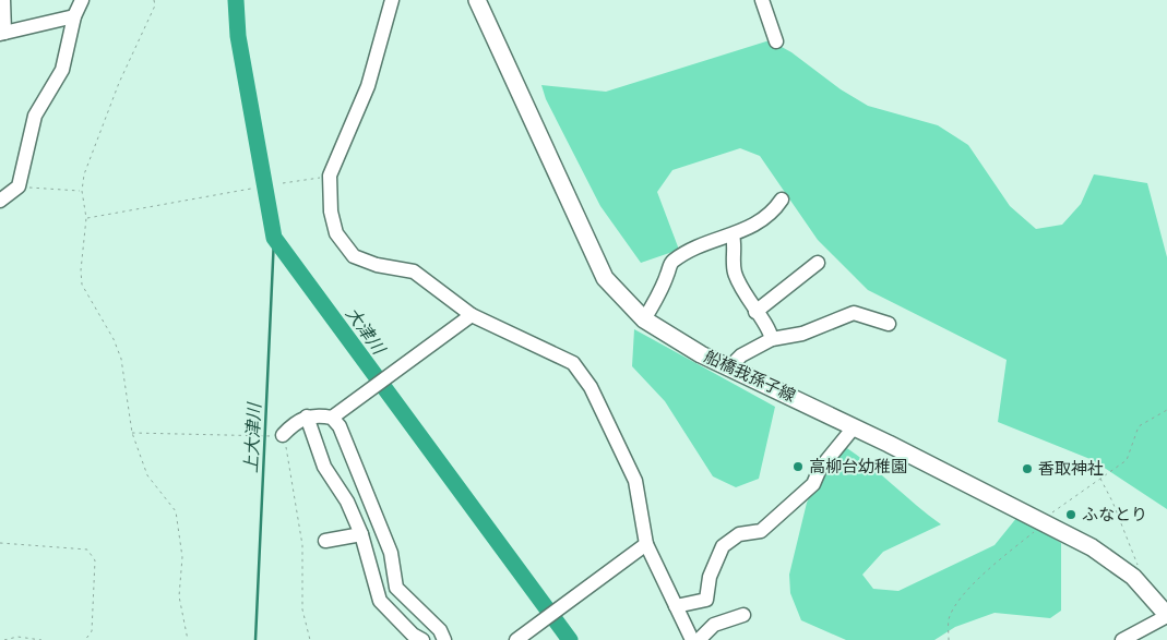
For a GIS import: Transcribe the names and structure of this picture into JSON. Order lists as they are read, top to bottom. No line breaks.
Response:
{"streets":{"main road":["船橋我孫子線"]},"water":["大津川","上大津川"],"places":["高柳台幼稚園","香取神社","ふなとり"]}
